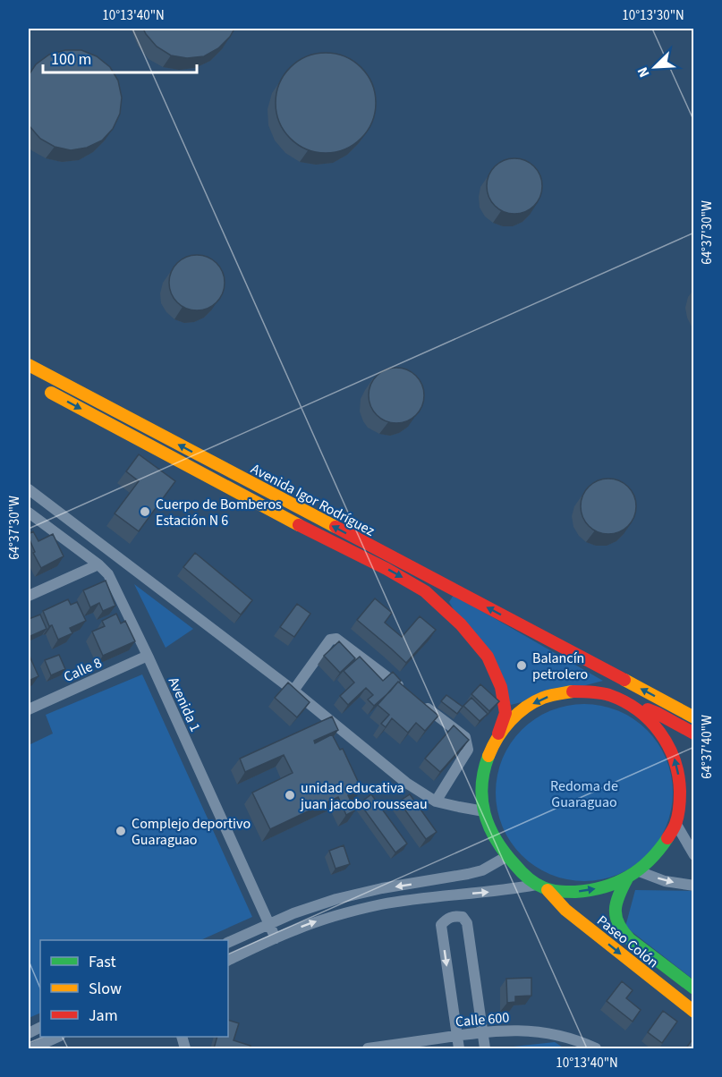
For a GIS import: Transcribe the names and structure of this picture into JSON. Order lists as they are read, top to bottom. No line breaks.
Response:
{"streets":{"main road":["Avenida Igor Rodríguez","Paseo Colón"],"street":["Calle 8","Avenida 1","Calle 600"]},"crossings":[["Calle 8","Avenida 1"]],"one_way":["Paseo Colón"],"parks":["Redoma de Guaraguao"],"places":["Cuerpo de Bomberos Estación N 6","Balancín petrolero","unidad educativa juan jacobo rousseau","Complejo deportivo Guaraguao"],"legend":["Fast","Slow","Jam"],"scale_bar":"100 m","north":"bottom left","coordinates":["10°13'40\"N","10°13'30\"N","64°37'30\"W","64°37'40\"W"]}
